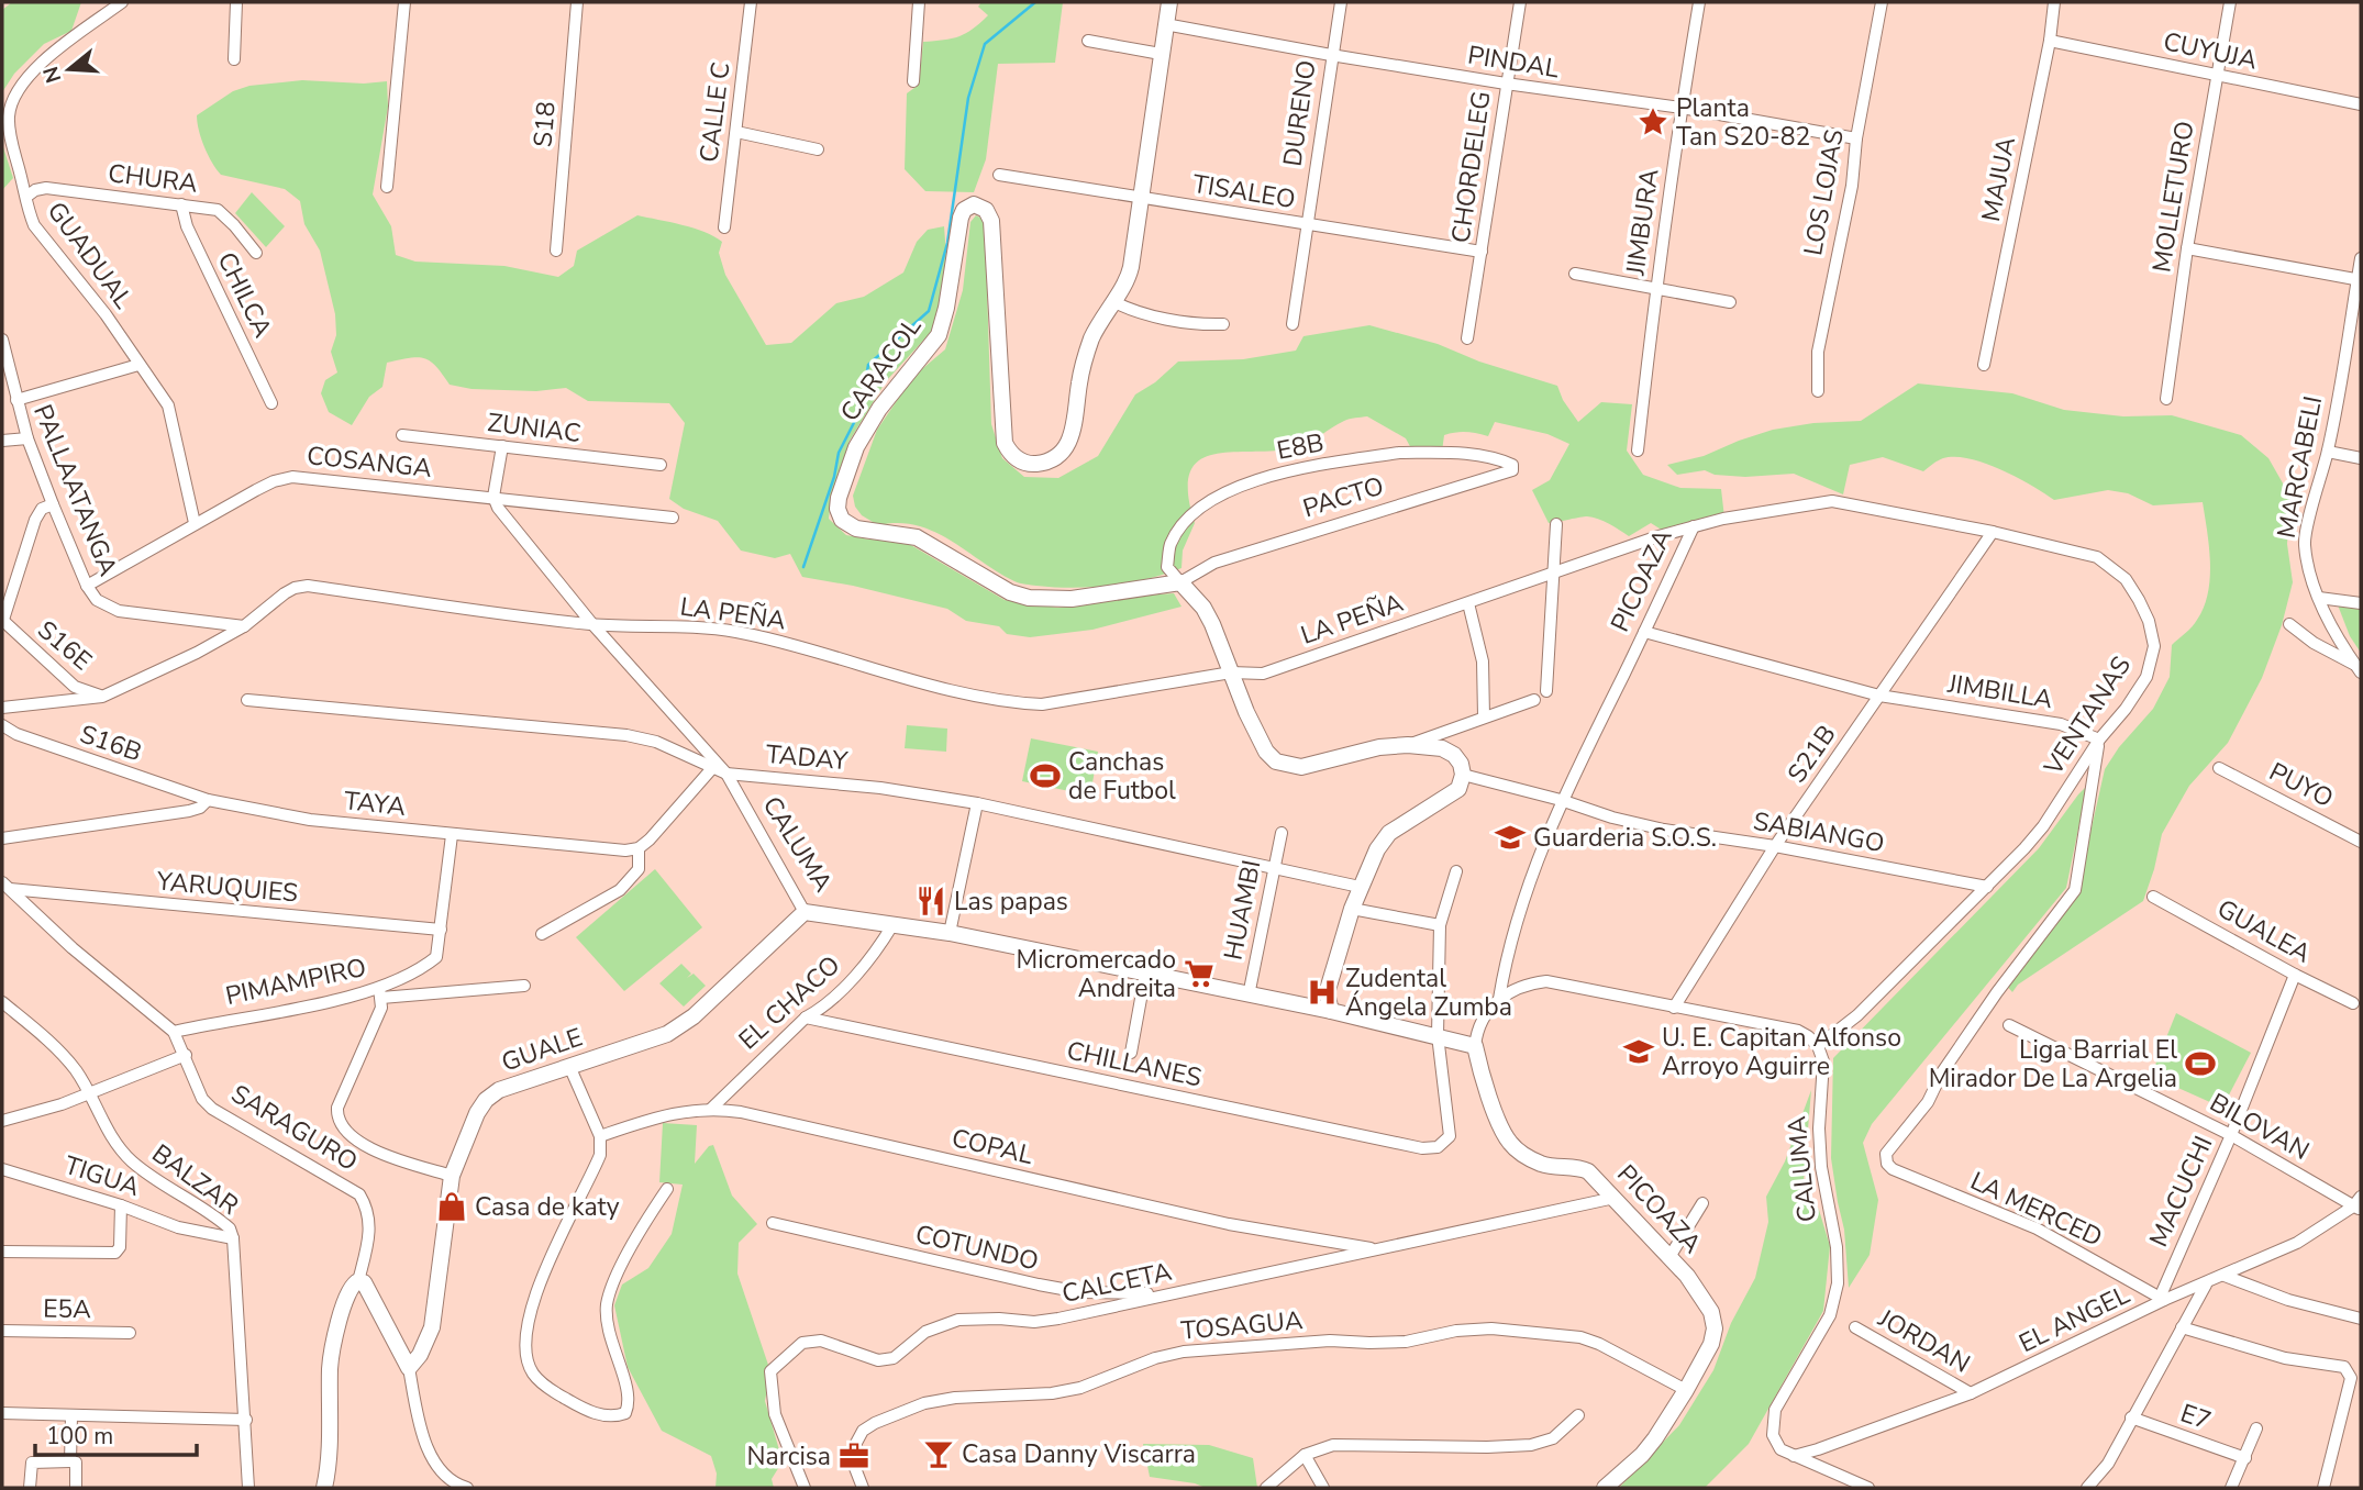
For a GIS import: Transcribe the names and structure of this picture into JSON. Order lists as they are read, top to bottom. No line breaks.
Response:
{"streets":{"street":["CUYUJA","PINDAL","CALLE C","DURENO","S18","CHORDELEG","CHURA","MAJUA","TISALEO","LOS LOJAS","MOLLETURO","JIMBURA","GUADUAL","CHILCA","CARACOL","ZUNIAC","E8B","COSANGA","MARCABELI","PALLAATANGA","PACTO","PICOAZA","LA PEÑA","S16E","JIMBILLA","VENTANAS","S16B","S21B","TADAY","PUYO","TAYA","SABIANGO","CALUMA","YARUQUIES","HUAMBI","GUALEA","PIMAMPIRO","EL CHACO","GUALE","CHILLANES","BILOVAN","SARAGURO","COPAL","TIGUA","BALZAR","MACUCHI","LA MERCED","COTUNDO","CALCETA","E5A","EL ANGEL","TOSAGUA","JORDAN","E7"]},"crossings":[["CUYUJA","MAJUA"],["CUYUJA","MOLLETURO"],["PINDAL","DURENO"],["PINDAL","CHORDELEG"],["PINDAL","LOS LOJAS"],["PINDAL","JIMBURA"],["PINDAL","CARACOL"],["DURENO","TISALEO"],["CHORDELEG","TISALEO"],["CHURA","GUADUAL"],["CHURA","CHILCA"],["TISALEO","CARACOL"],["GUADUAL","COSANGA"],["CARACOL","E8B"],["CARACOL","PACTO"],["E8B","PACTO"],["COSANGA","PALLAATANGA"],["COSANGA","CALUMA"],["PALLAATANGA","LA PEÑA"],["PICOAZA","JIMBILLA"],["PICOAZA","VENTANAS"],["PICOAZA","SABIANGO"],["PICOAZA","CALUMA"],["PICOAZA","CALCETA"],["PICOAZA","TOSAGUA"],["LA PEÑA","S16E"],["LA PEÑA","VENTANAS"],["LA PEÑA","CALUMA"],["JIMBILLA","VENTANAS"],["JIMBILLA","S21B"],["JIMBILLA","LA MERCED"],["VENTANAS","S21B"],["VENTANAS","SABIANGO"],["VENTANAS","CALUMA"],["VENTANAS","LA MERCED"],["S16B","TAYA"],["S21B","SABIANGO"],["TADAY","CALUMA"],["TADAY","HUAMBI"],["TAYA","PIMAMPIRO"],["CALUMA","HUAMBI"],["CALUMA","EL CHACO"],["CALUMA","GUALE"],["CALUMA","CHILLANES"],["CALUMA","EL ANGEL"],["YARUQUIES","PIMAMPIRO"],["YARUQUIES","SARAGURO"],["GUALEA","MACUCHI"],["PIMAMPIRO","SARAGURO"],["EL CHACO","CHILLANES"],["EL CHACO","COPAL"],["BILOVAN","MACUCHI"],["BILOVAN","EL ANGEL"],["COPAL","CALCETA"],["TIGUA","BALZAR"],["MACUCHI","LA MERCED"],["MACUCHI","EL ANGEL"],["LA MERCED","EL ANGEL"],["COTUNDO","CALCETA"],["EL ANGEL","JORDAN"]],"places":{"place":["Planta Tan S20-82"],"sports":["Canchas de Futbol","Liga Barrial El Mirador De La Argelia"],"school or university":["Guarderia S.O.S.","U. E. Capitan Alfonso Arroyo Aguirre"],"restaurant":["Las papas"],"supermarket":["Micromercado Andreita"],"hospital":["Zudental Ángela Zumba"],"shop":["Casa de katy"],"bar":["Casa Danny Viscarra"],"office":["Narcisa"]},"scale_bar":"100 m","north":"left"}
